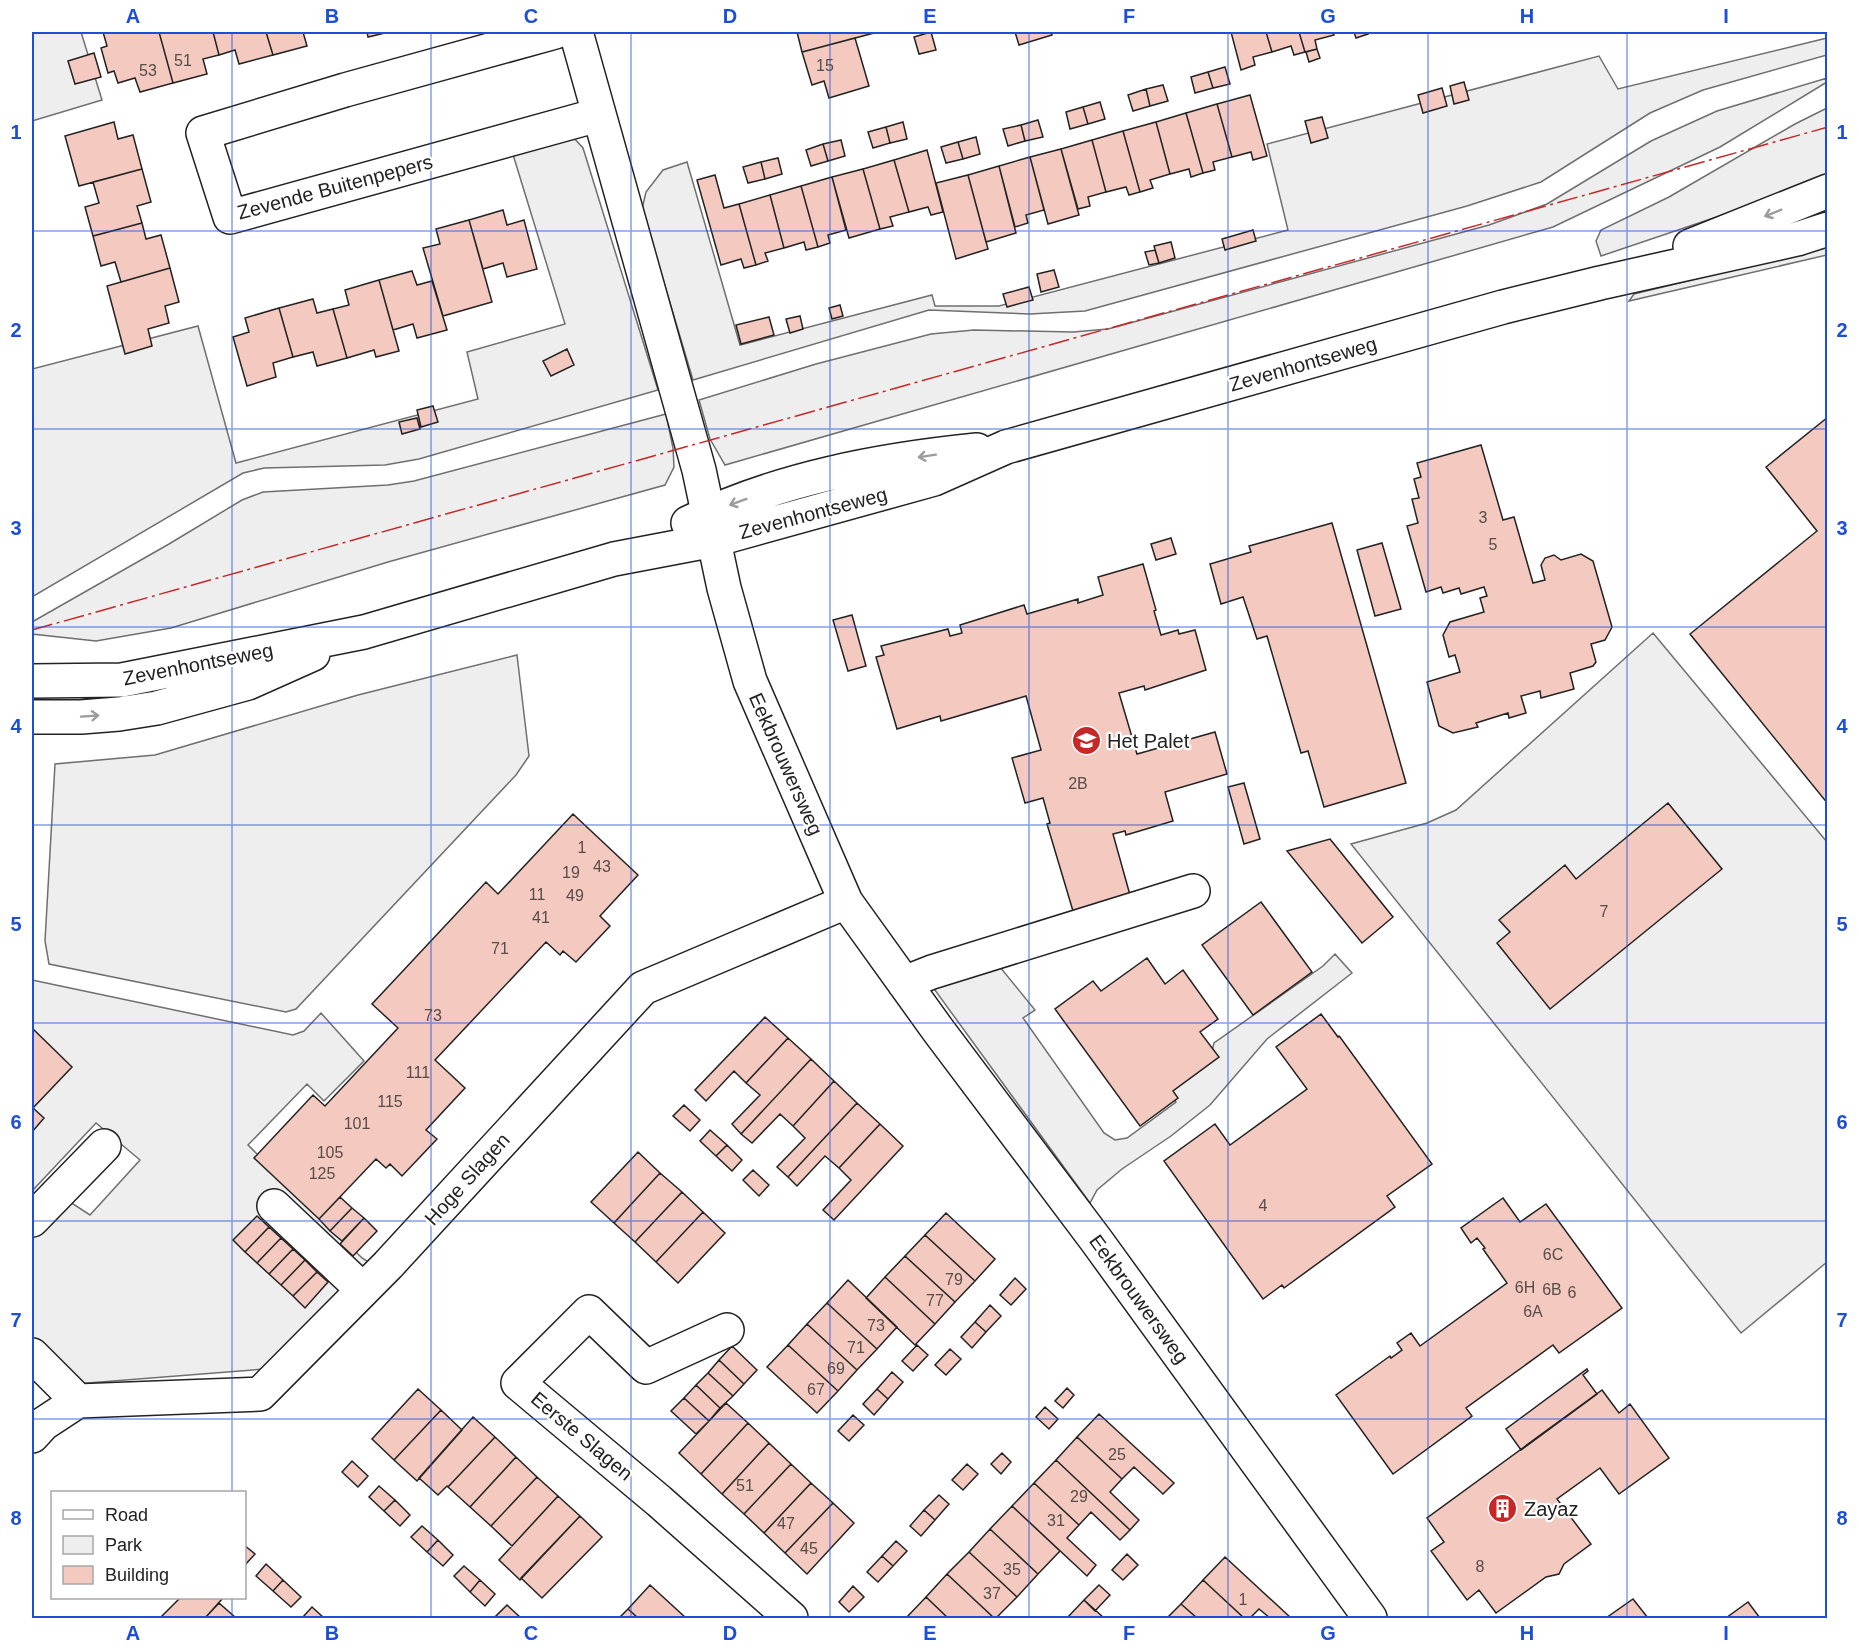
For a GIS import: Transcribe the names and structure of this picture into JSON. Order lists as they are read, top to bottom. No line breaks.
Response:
{"streets":{"street":["Zevende Buitenpepers","Zevenhontseweg","Eekbrouwersweg","Hoge Slagen","Eerste Slagen"]},"crossings":[["Zevenhontseweg","Eekbrouwersweg"],["Eekbrouwersweg","Hoge Slagen"]],"places":{"school or university":["Het Palet"],"building":["Zayaz"]},"house_numbers":["51","15","53","3","5","2B","1","43","19","11","49","7","41","71","73","111","115","101","105","125","4","6C","79","6H","6B","6","77","6A","73","71","69","67","25","51","29","31","47","45","8","35","37","1"],"legend":["Road","Park","Building"],"grid":{"columns":["A","B","C","D","E","F","G","H","I"],"rows":["1","2","3","4","5","6","7","8"]}}
